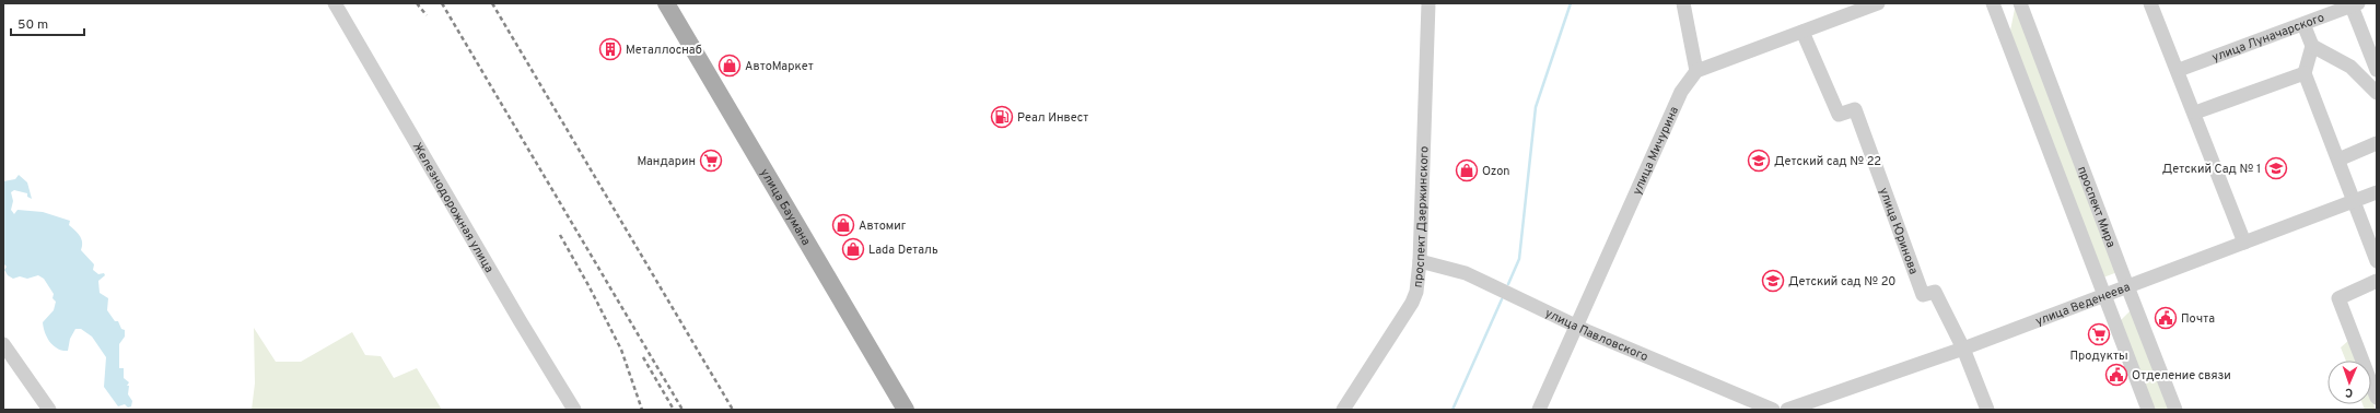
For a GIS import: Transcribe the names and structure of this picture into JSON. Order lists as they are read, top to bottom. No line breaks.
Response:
{"streets":{"main road":["улица Баумана"],"street":["улица Луначарского","улица Мичурина","проспект Мира","Железнодорожная улица","проспект Дзержинского","улица Юринова","улица Веденеева","улица Павловского"]},"crossings":[["улица Мичурина","улица Павловского"],["проспект Мира","улица Веденеева"],["проспект Дзержинского","улица Павловского"],["улица Юринова","улица Веденеева"]],"places":{"building":["Металлоснаб"],"shop":["АвтоМаркет","Ozon","Автомиг","Lada Dеталь"],"fuel station":["Реал Инвест"],"supermarket":["Мандарин","Продукты"],"school or university":["Детский сад № 22","Детский Сад № 1","Детский сад № 20"],"public building":["Почта","Отделение связи"]},"scale_bar":"50 m","north":"bottom"}
